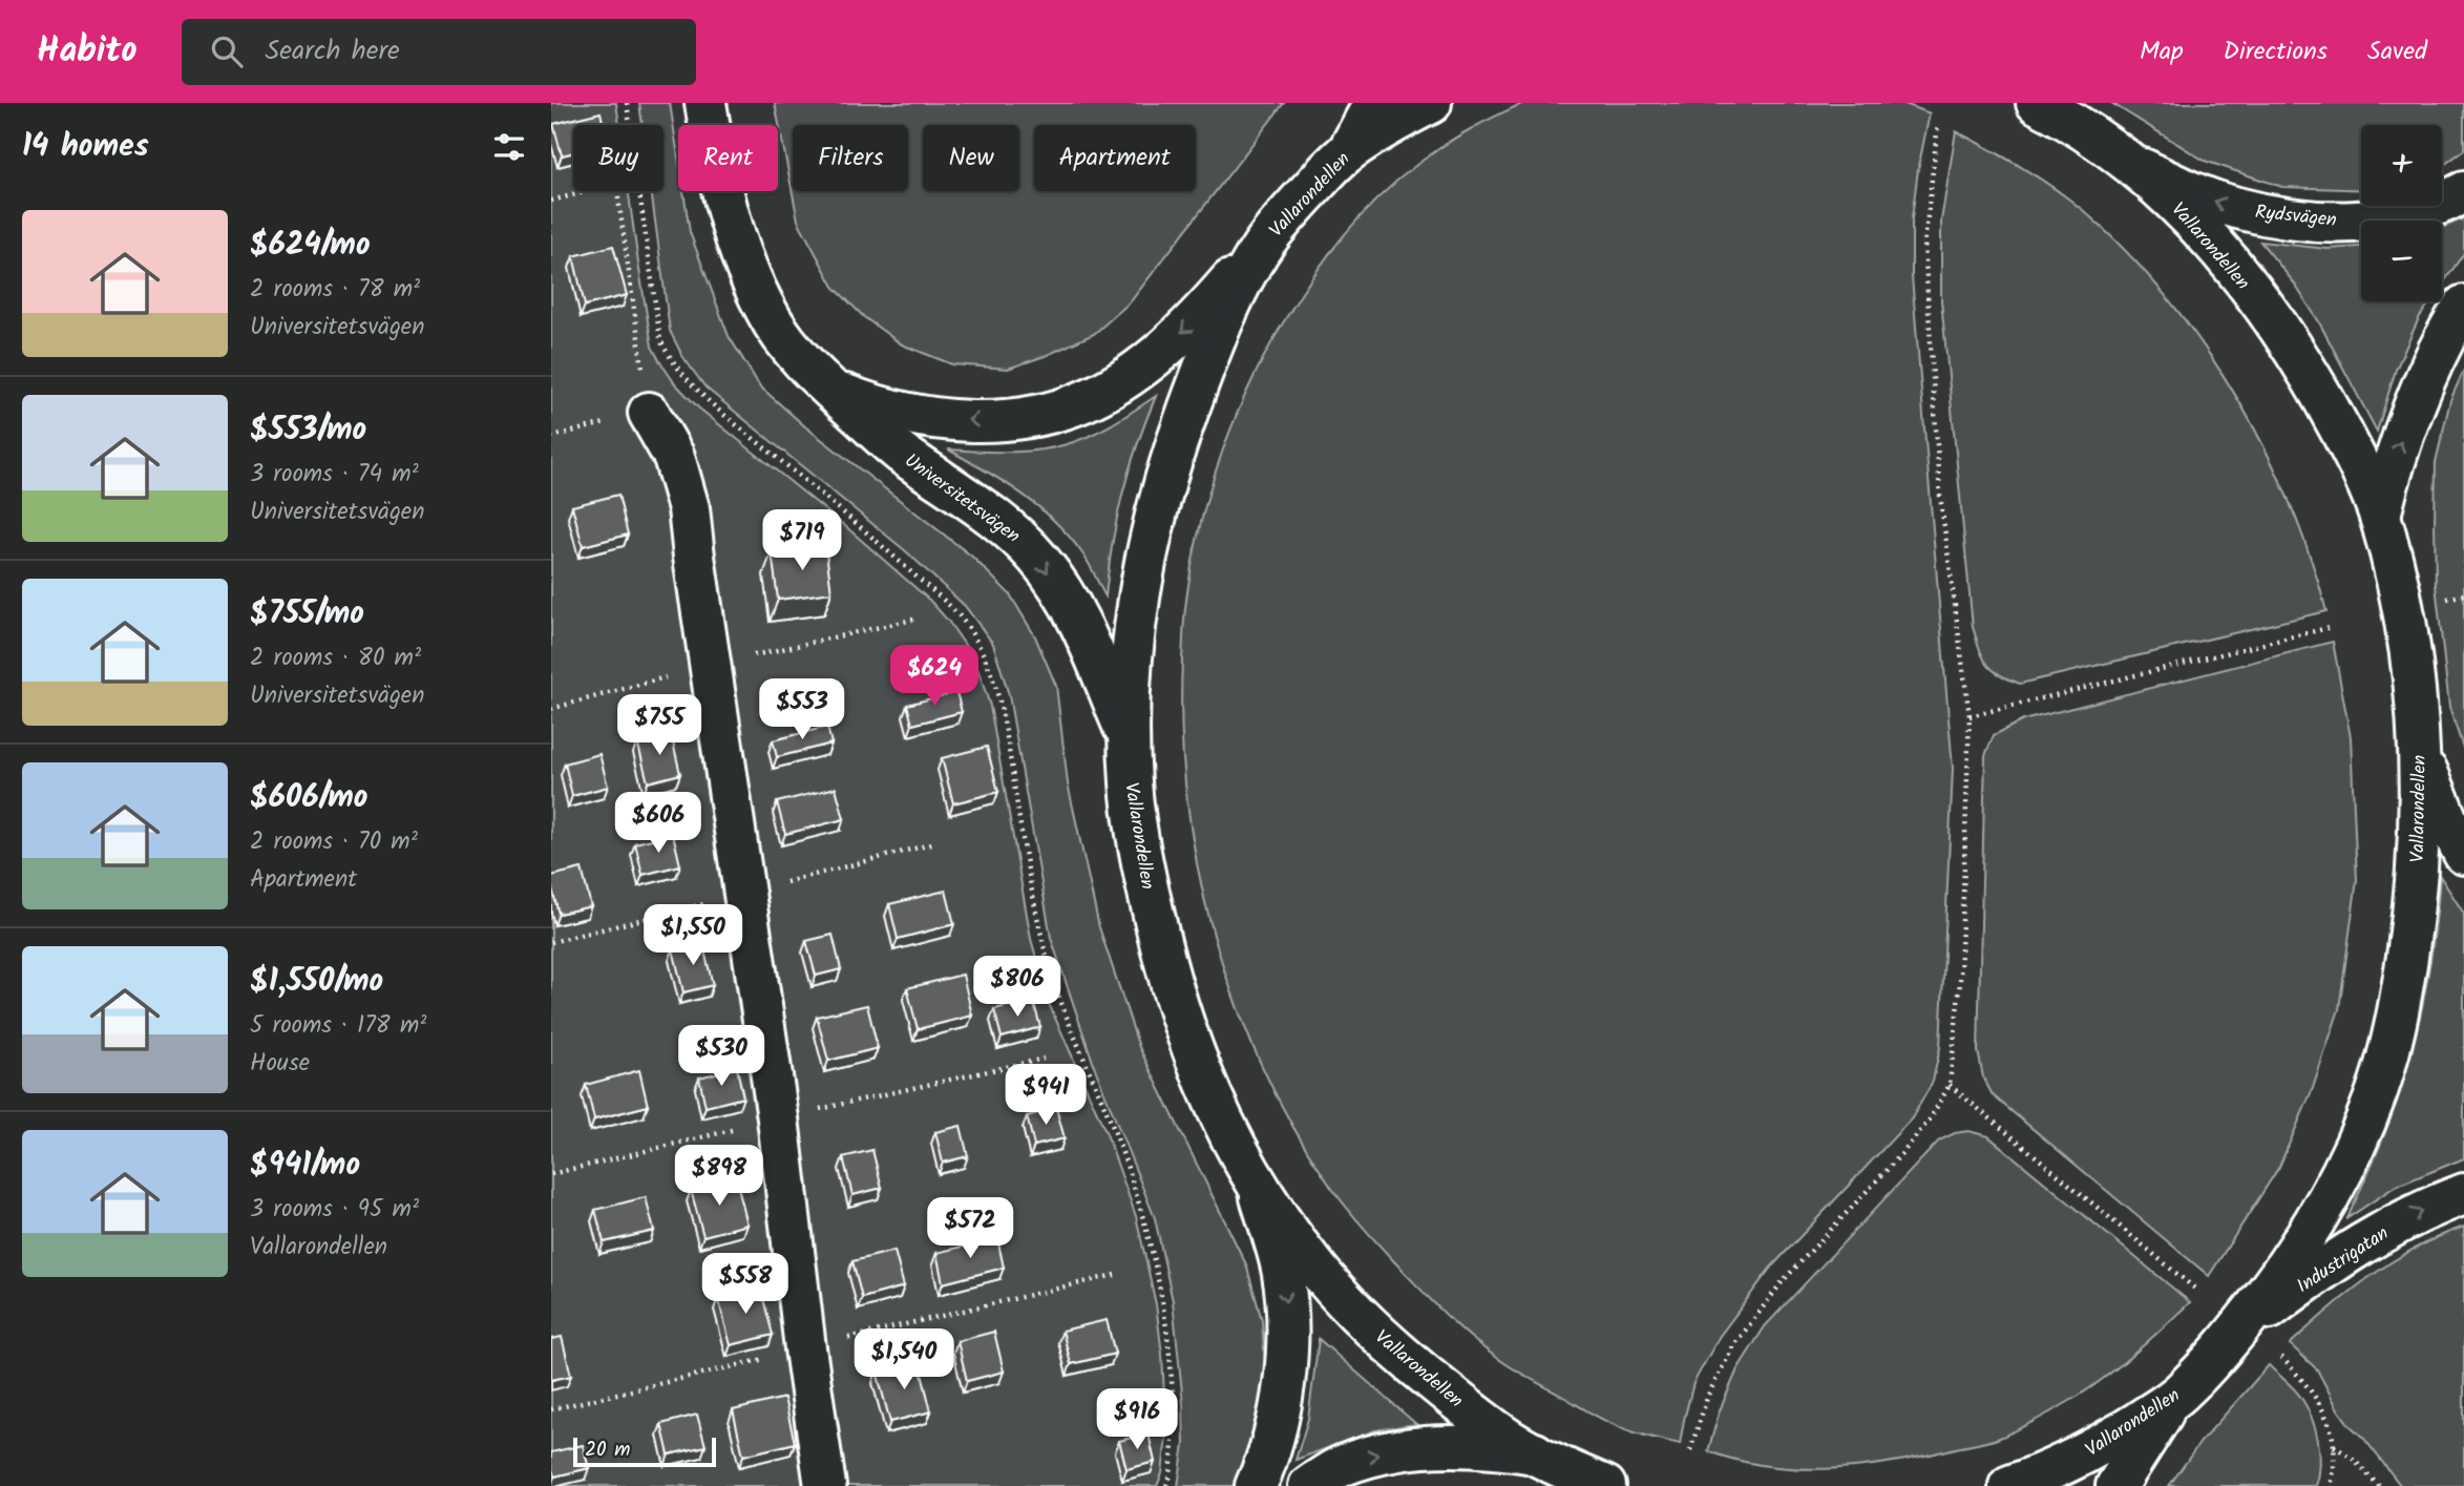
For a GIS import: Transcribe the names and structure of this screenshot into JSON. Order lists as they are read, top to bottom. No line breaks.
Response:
{"streets":{"main road":["Vallarondellen","Rydsvägen","Universitetsvägen","Industrigatan"]},"crossings":[["Vallarondellen","Rydsvägen"],["Vallarondellen","Universitetsvägen"],["Vallarondellen","Industrigatan"]],"one_way":["Rydsvägen","Industrigatan"],"scale_bar":"20 m","page":{"header":"Habito","search":"Search here","nav":["Map","Directions","Saved"],"heading":"14 homes","map_buttons":["+","−"],"chip":["Buy","Rent","Filters","New","Apartment"],"list":[{"name":"$624/mo","note":"2 rooms · 78 m² · Universitetsvägen"},{"name":"$553/mo","note":"3 rooms · 74 m² · Universitetsvägen"},{"name":"$755/mo","note":"2 rooms · 80 m² · Universitetsvägen"},{"name":"$606/mo","note":"2 rooms · 70 m² · Apartment"},{"name":"$1,550/mo","note":"5 rooms · 178 m² · House"},{"name":"$941/mo","note":"3 rooms · 95 m² · Vallarondellen"}],"price":["$719","$624","$553","$755","$606","$1,550","$806","$530","$941","$898","$572","$558","$1,540","$916"],"scale":"20 m"}}
